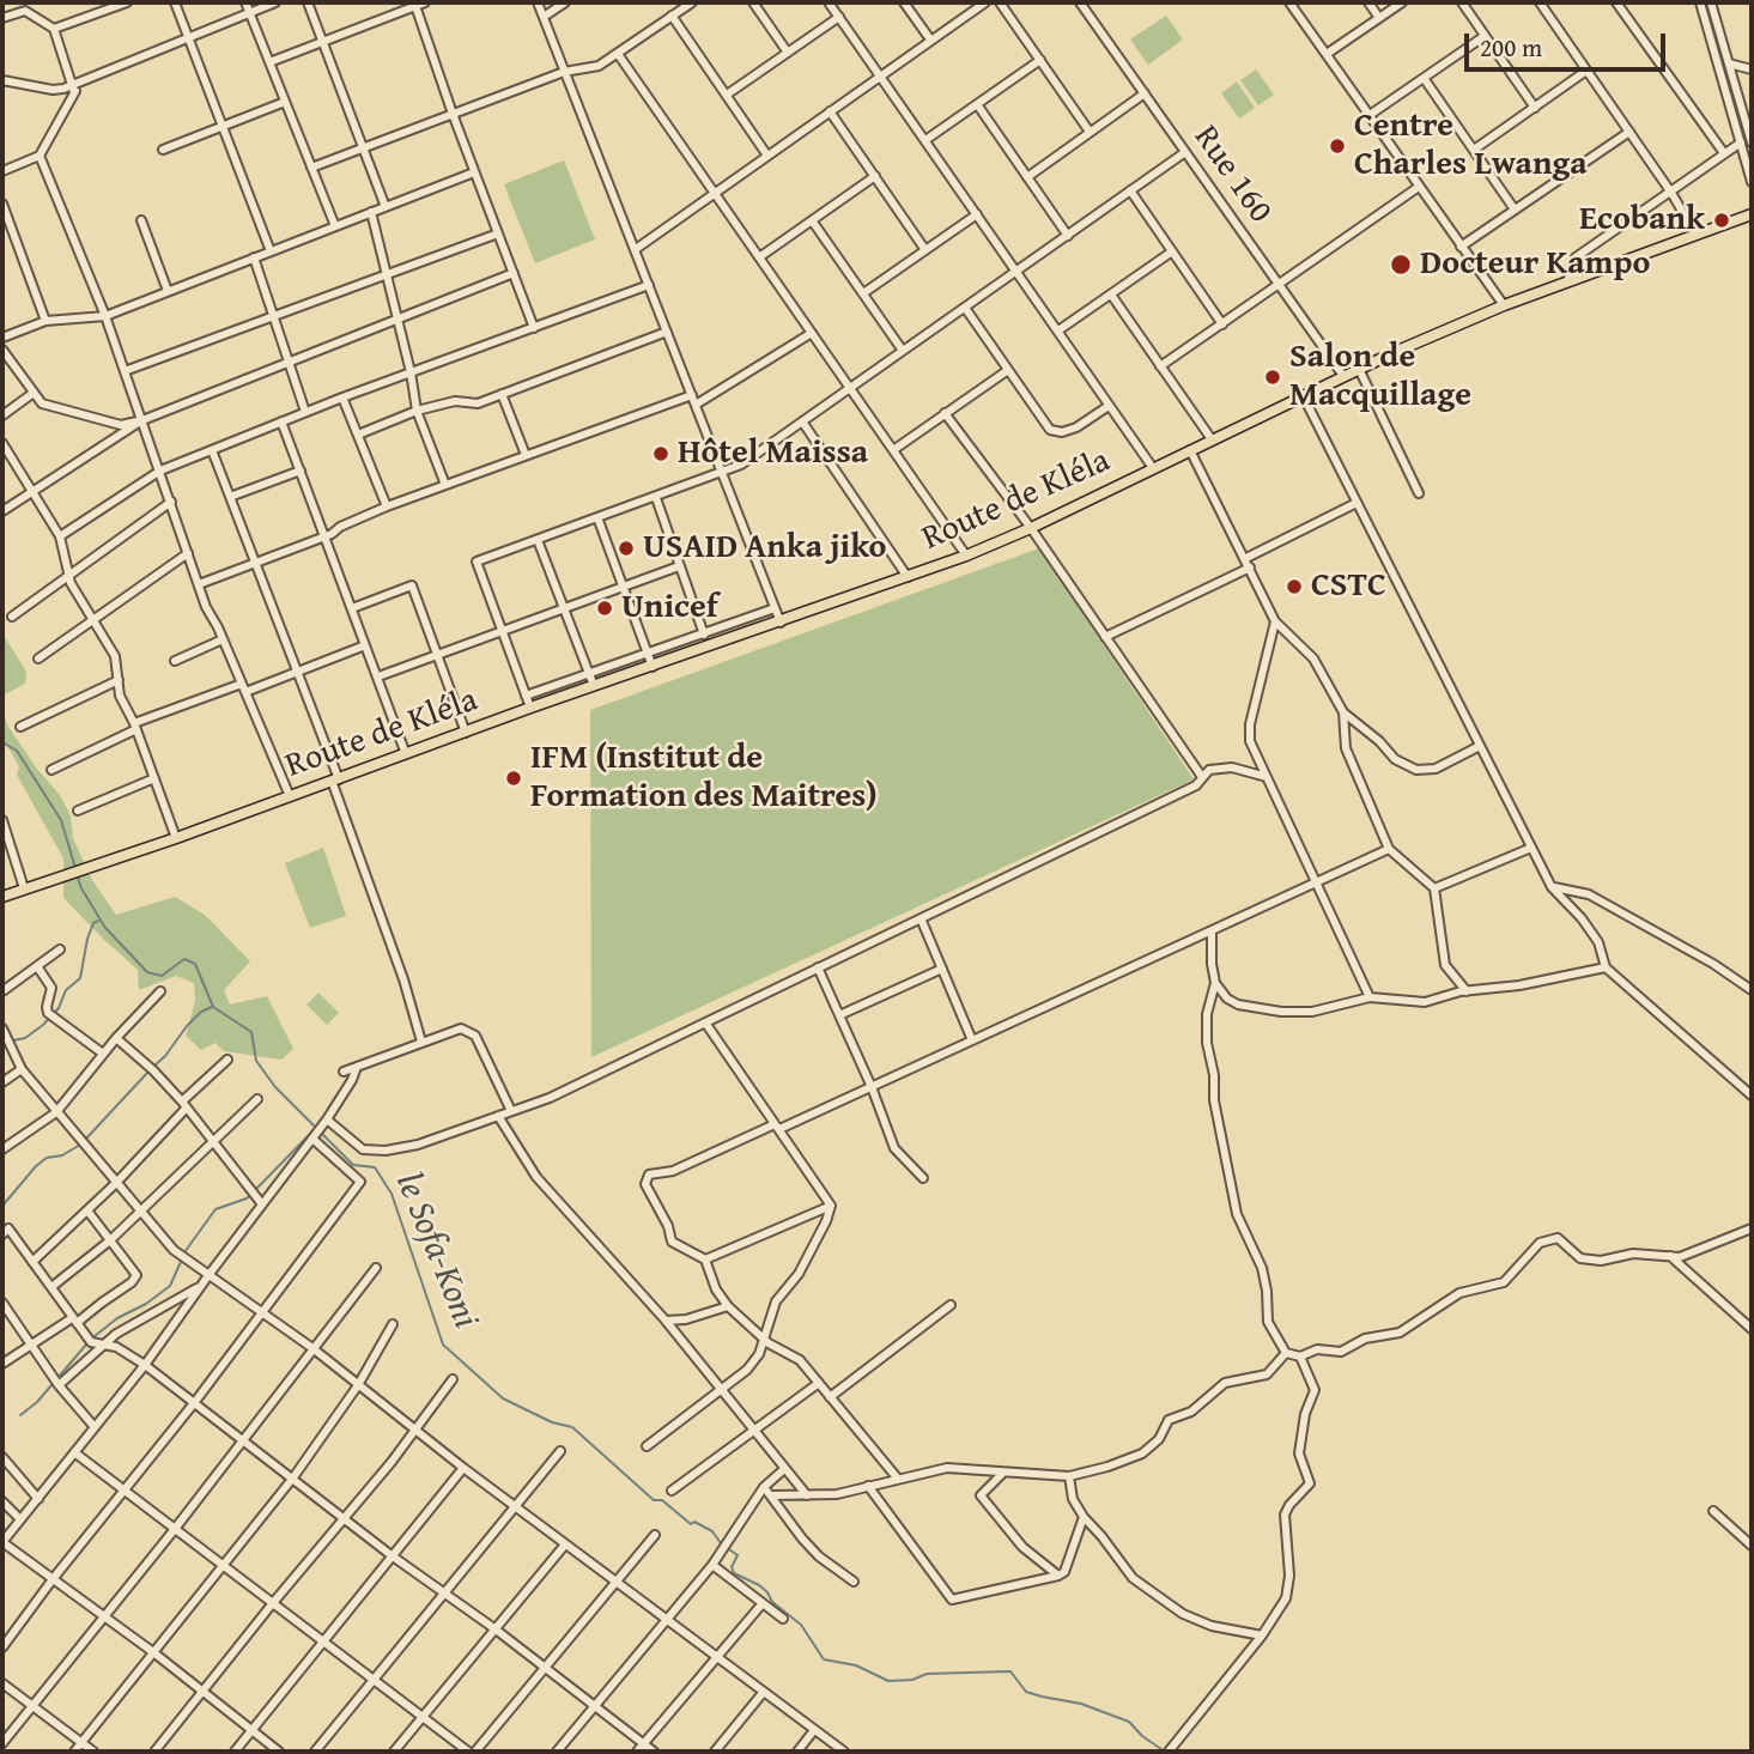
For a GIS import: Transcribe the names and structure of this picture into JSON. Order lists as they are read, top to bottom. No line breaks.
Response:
{"streets":{"main road":["Route de Kléla"],"street":["Rue 160"]},"crossings":[["Rue 160","Route de Kléla"]],"water":["le Sofa-Koni"],"places":["Centre Charles Lwanga","Ecobank","Docteur Kampo","Salon de Macquillage","Hôtel Maissa","USAID Anka jiko","CSTC","Unicef","IFM (Institut de Formation des Maitres)"],"scale_bar":"200 m"}
